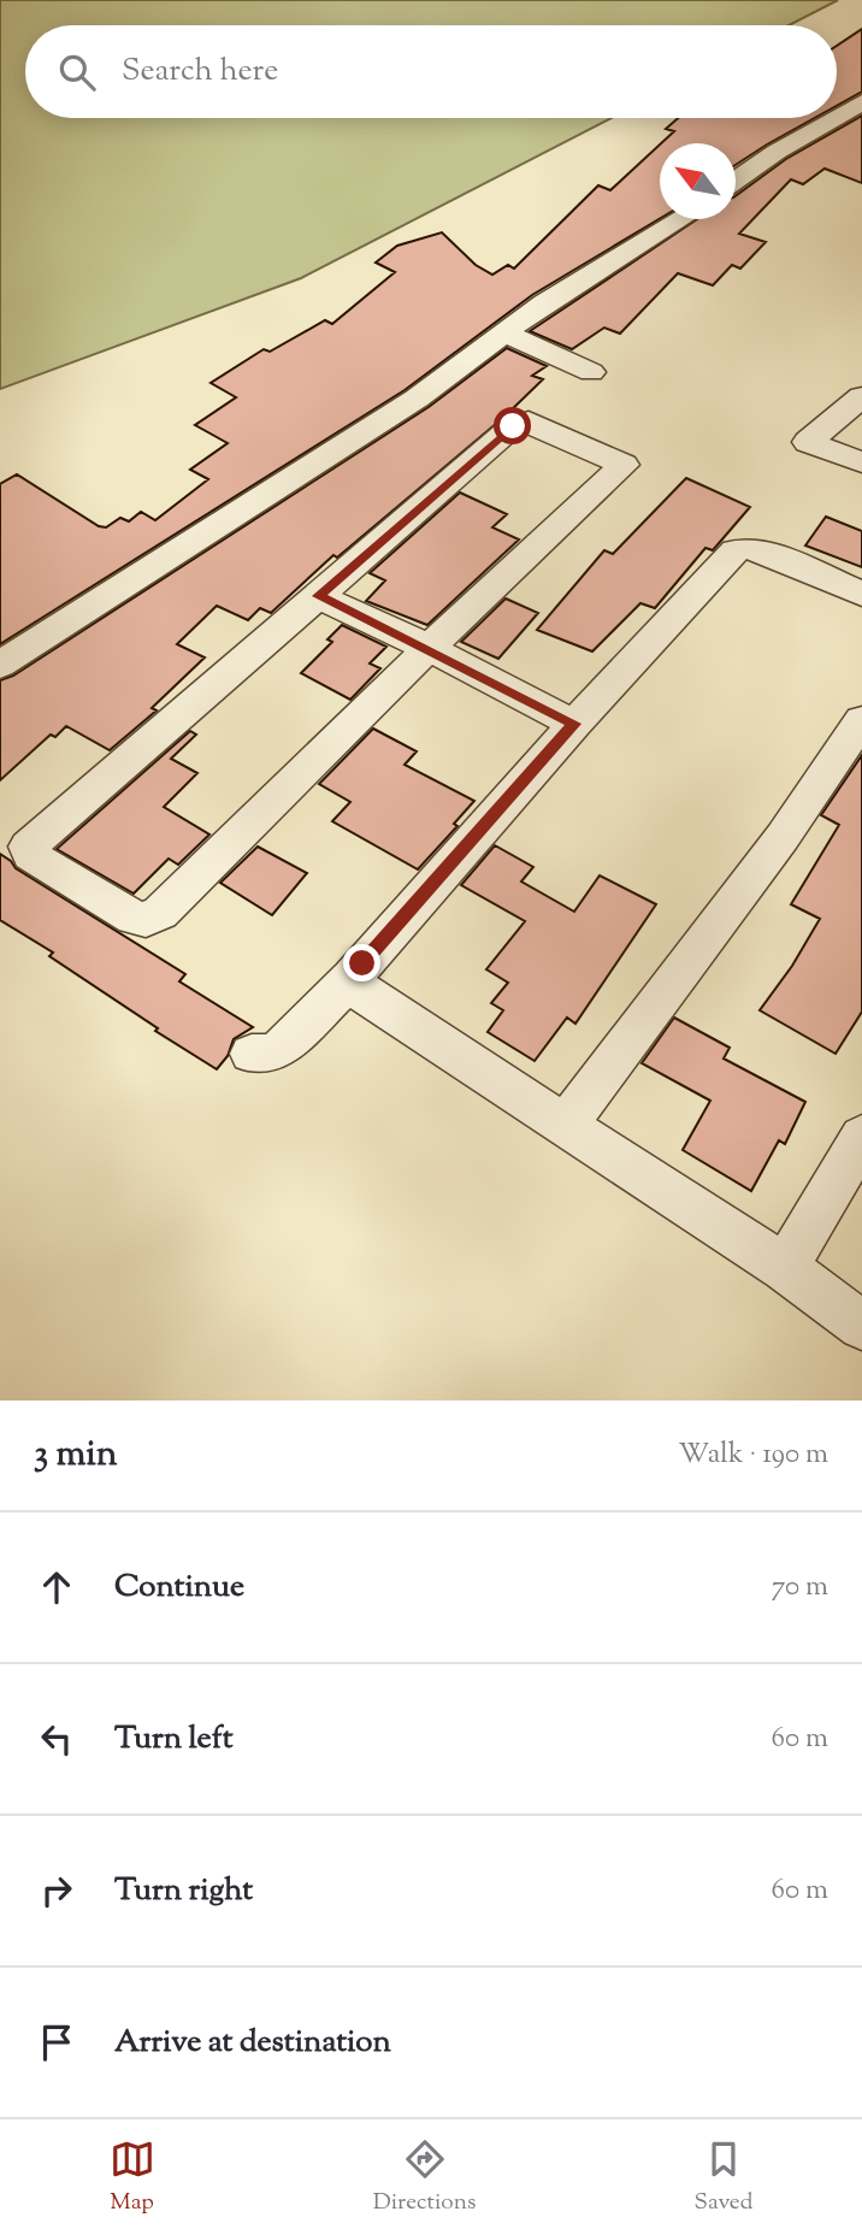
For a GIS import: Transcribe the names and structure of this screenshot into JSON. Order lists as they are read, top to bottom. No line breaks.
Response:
{"north":"top left","page":{"search":"Search here","heading":["3 min","Walk · 190 m"],"list":[["Continue","70 m"],["Turn left","60 m"],["Turn right","60 m"],"Arrive at destination"],"nav":["Map","Directions","Saved"]}}
